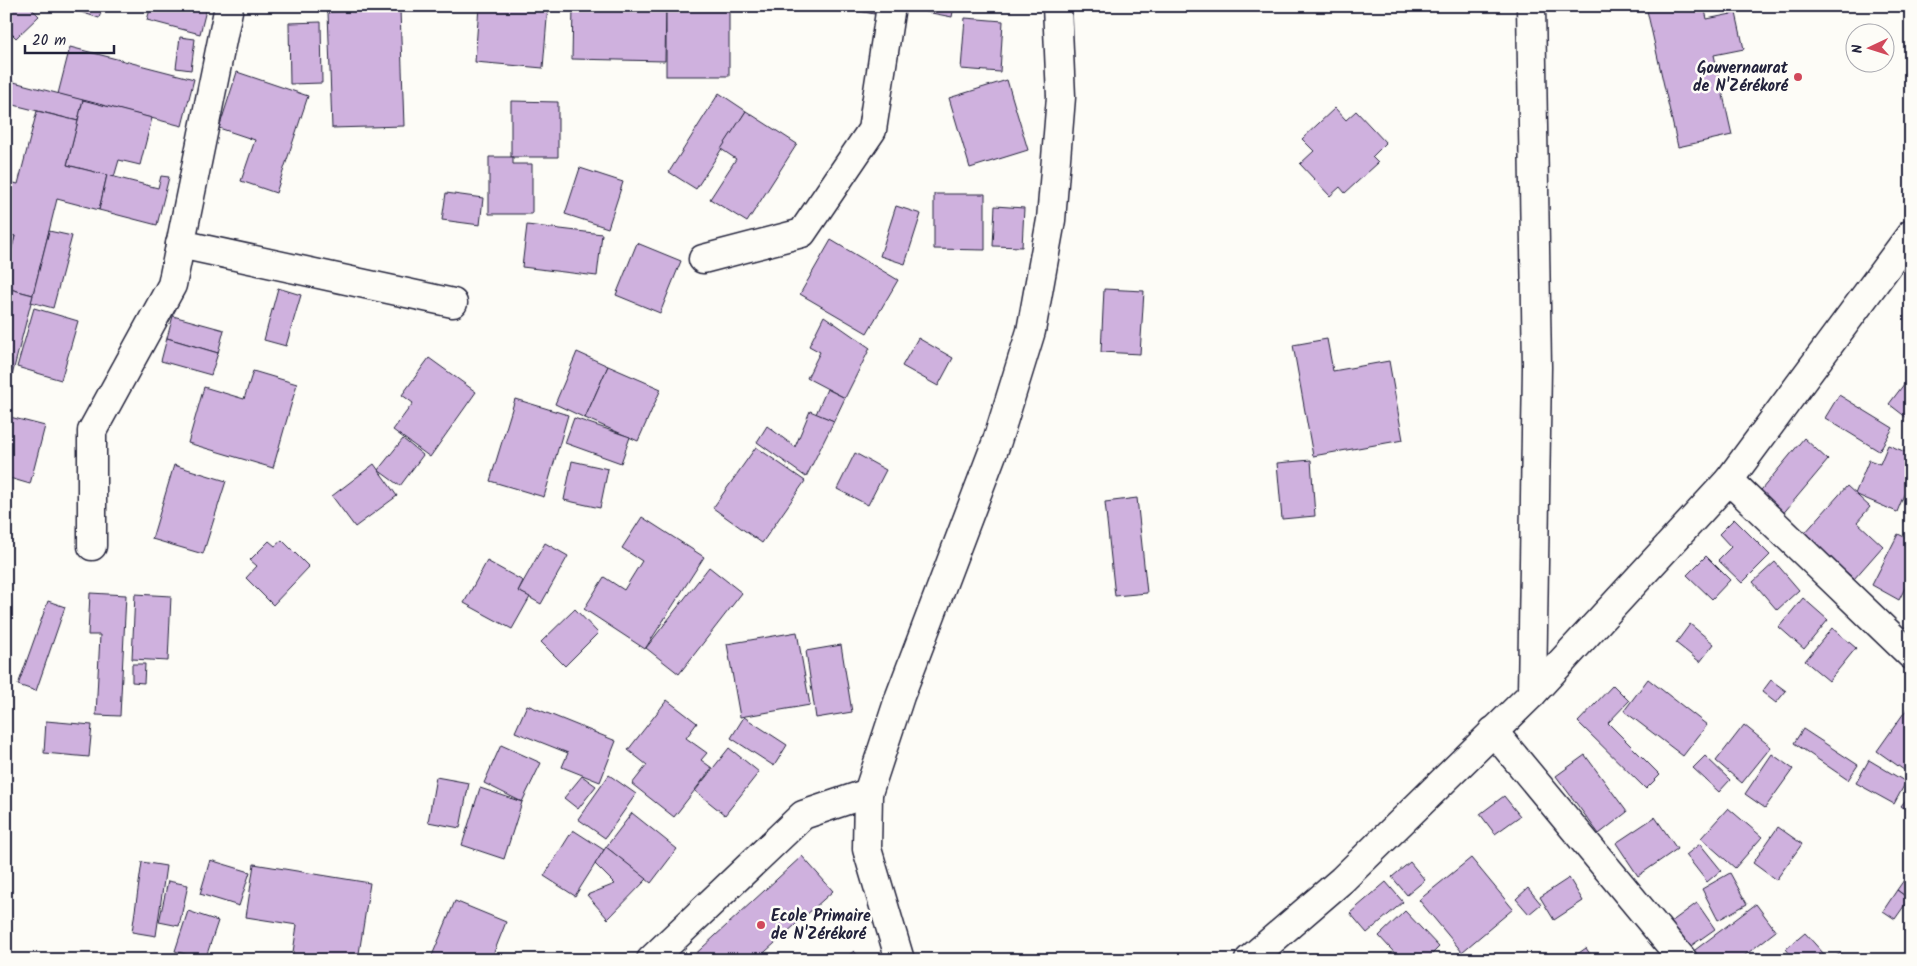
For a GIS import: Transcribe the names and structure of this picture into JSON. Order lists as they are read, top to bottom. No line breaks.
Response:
{"places":["Gouvernaurat de N'Zérékoré","Ecole Primaire de N'Zérékoré"],"scale_bar":"20 m","north":"left"}
